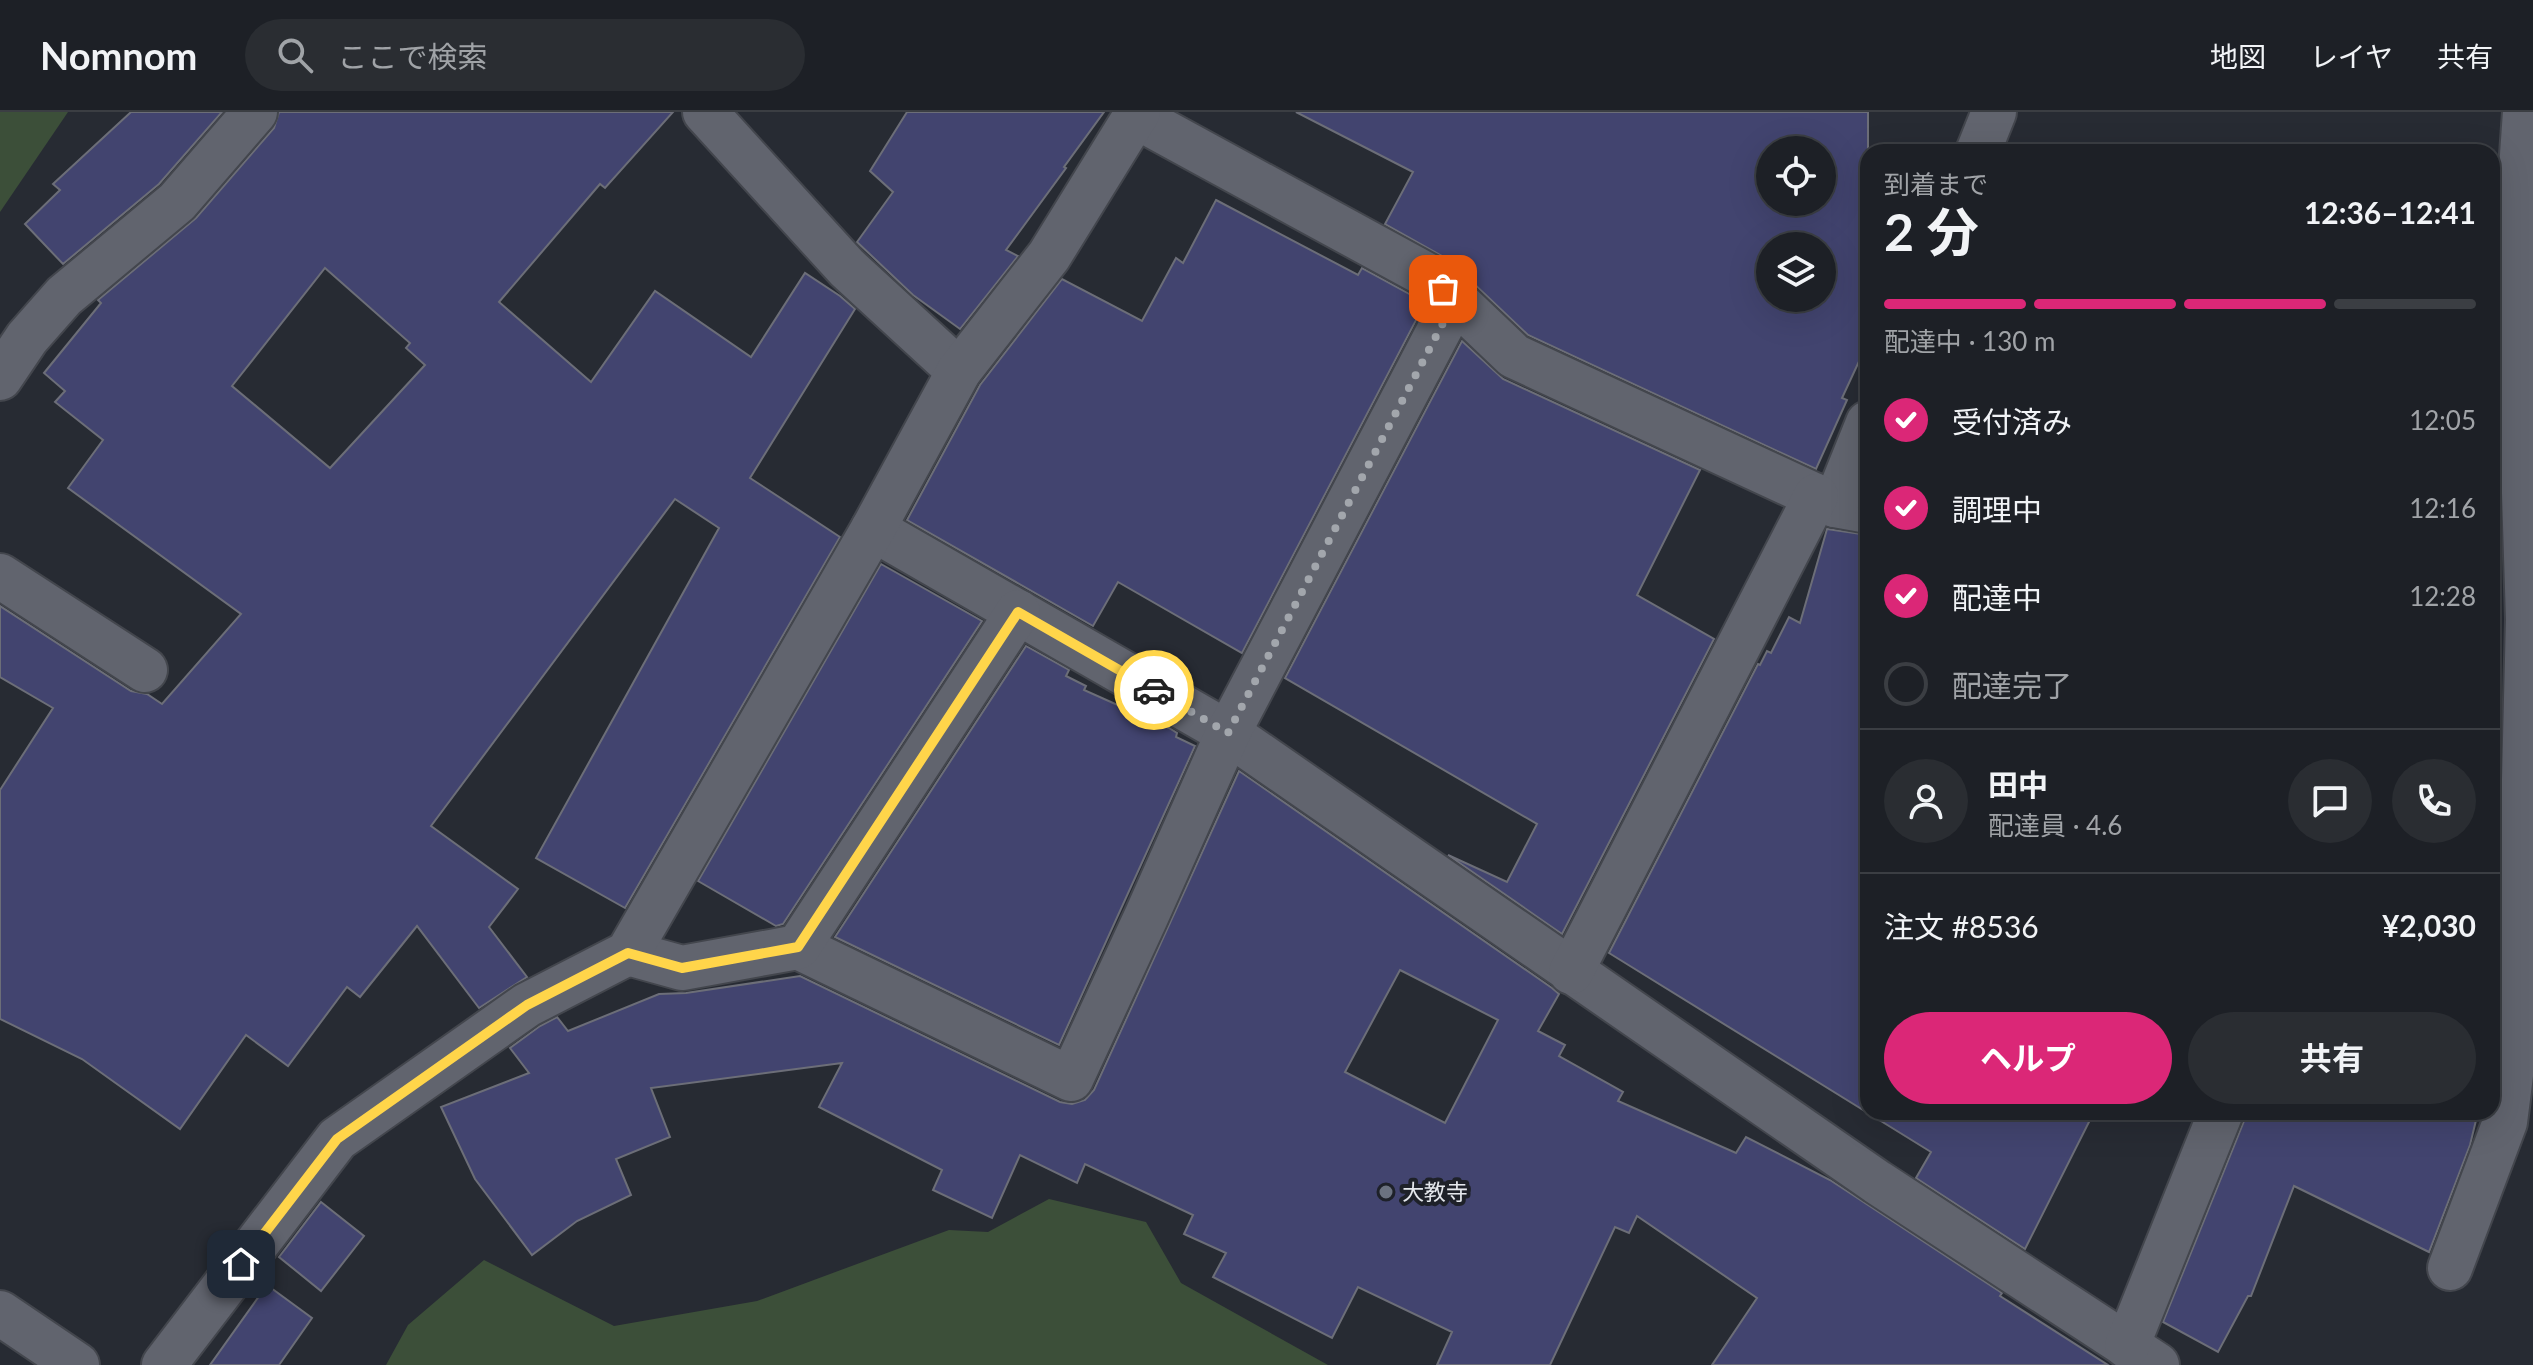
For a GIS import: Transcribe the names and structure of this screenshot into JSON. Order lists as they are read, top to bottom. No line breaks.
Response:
{"places":["大教寺"],"page":{"header":"Nomnom","search":"ここで検索","nav":["地図","レイヤ","共有"],"heading":["2 分","到着まで","12:36–12:41"],"panel":["田中","配達員 · 4.6","注文 #8536","¥2,030"],"bar":"配達中 · 130 m","list":[["受付済み","12:05"],["調理中","12:16"],["配達中","12:28"],"配達完了"],"buttons":["ヘルプ","共有"]}}
